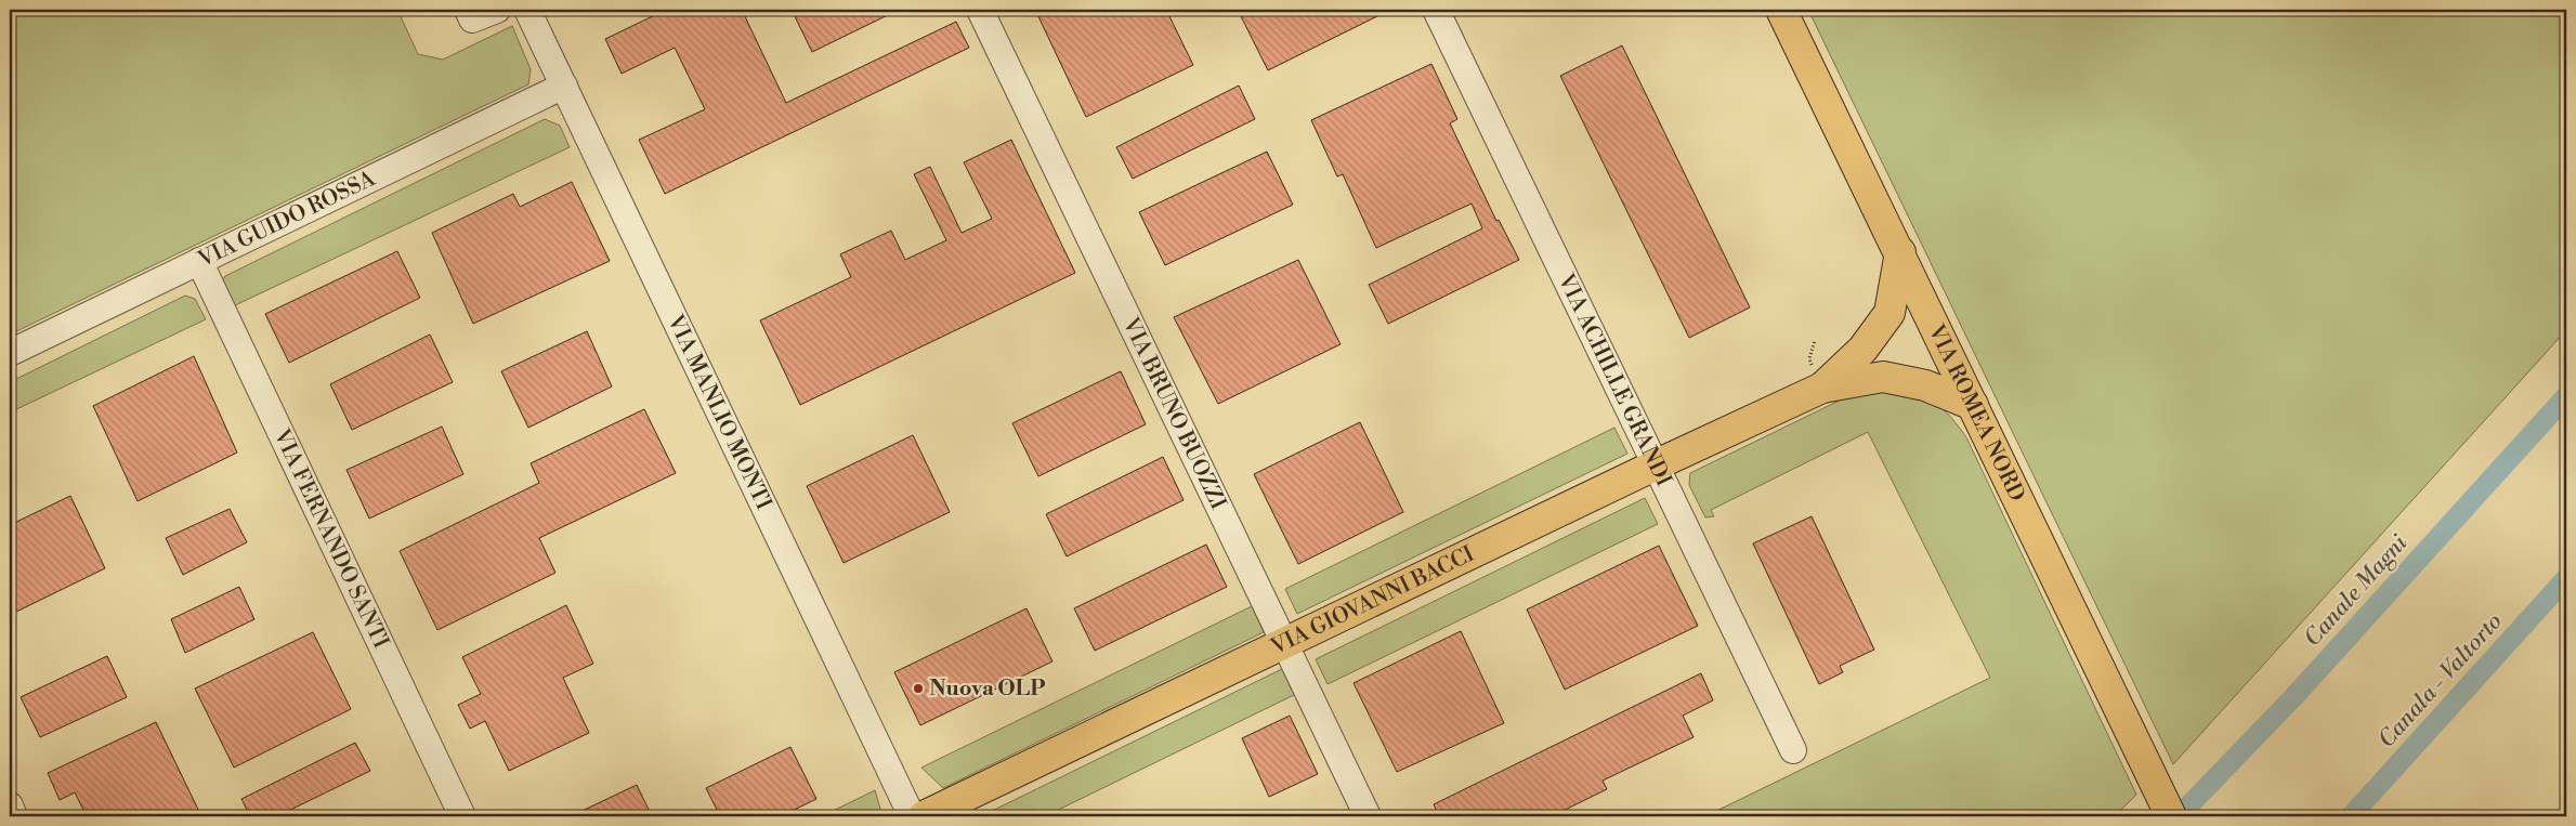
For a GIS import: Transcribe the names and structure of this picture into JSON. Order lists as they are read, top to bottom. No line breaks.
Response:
{"streets":{"main road":["VIA ROMEA NORD","VIA GIOVANNI BACCI"],"street":["VIA GUIDO ROSSA","VIA ACHILLE GRANDI","VIA MANLIO MONTI","VIA BRUNO BUOZZI","VIA FERNANDO SANTI"]},"crossings":[["VIA GUIDO ROSSA","VIA MANLIO MONTI"],["VIA GUIDO ROSSA","VIA FERNANDO SANTI"],["VIA ACHILLE GRANDI","VIA GIOVANNI BACCI"],["VIA BRUNO BUOZZI","VIA GIOVANNI BACCI"],["VIA ROMEA NORD","VIA GIOVANNI BACCI"]],"water":["Canale Magni","Canala - Valtorto"],"places":["Nuova OLP"]}
